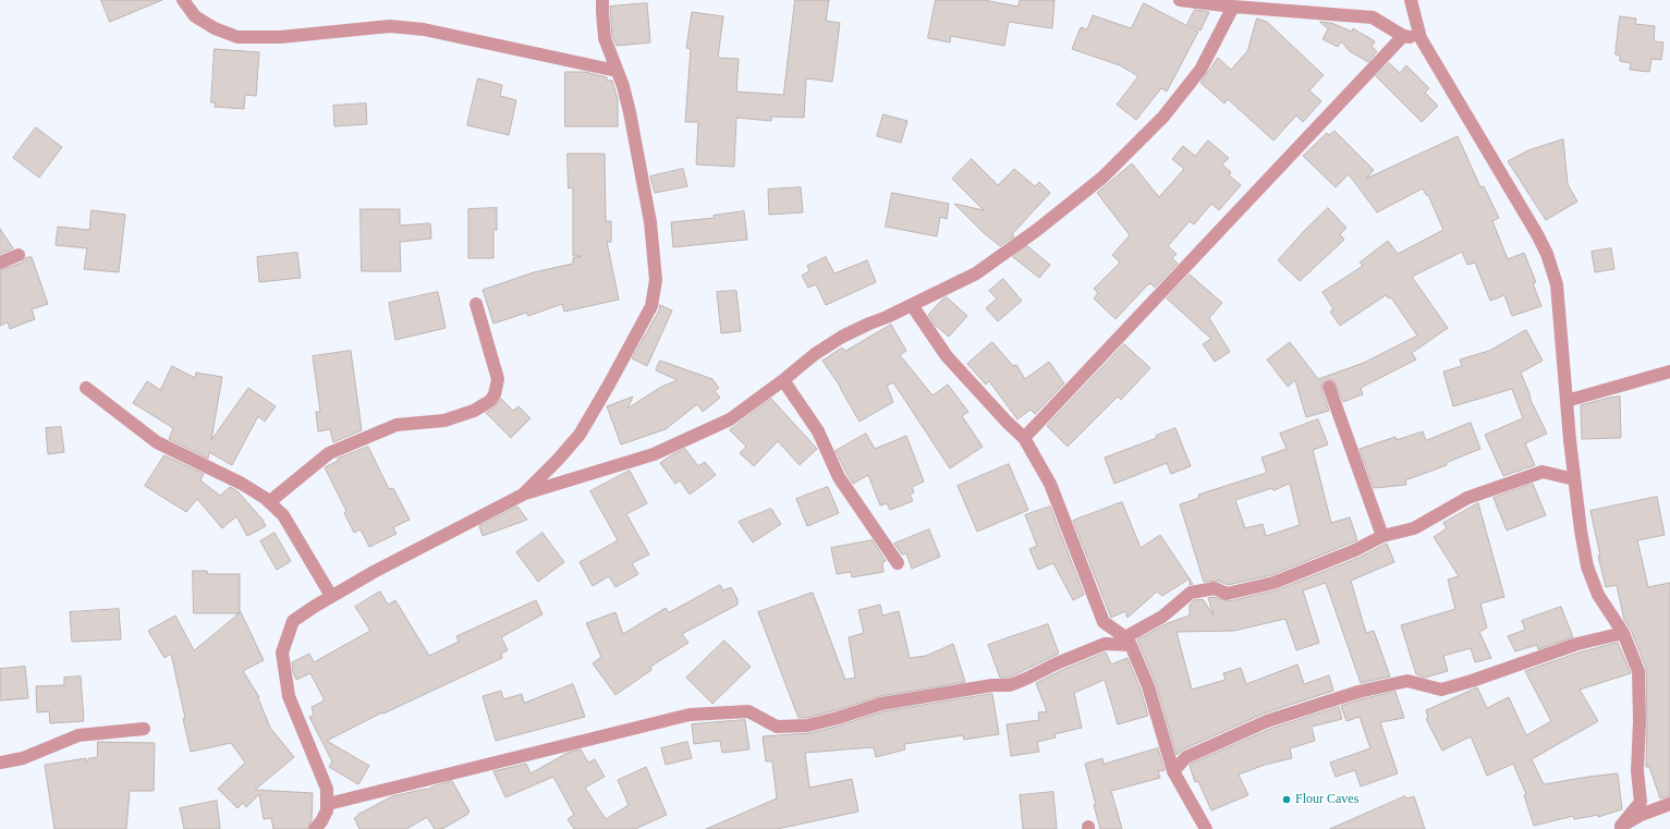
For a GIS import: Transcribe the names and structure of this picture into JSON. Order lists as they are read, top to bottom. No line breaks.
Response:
{"places":["Flour Caves"]}
